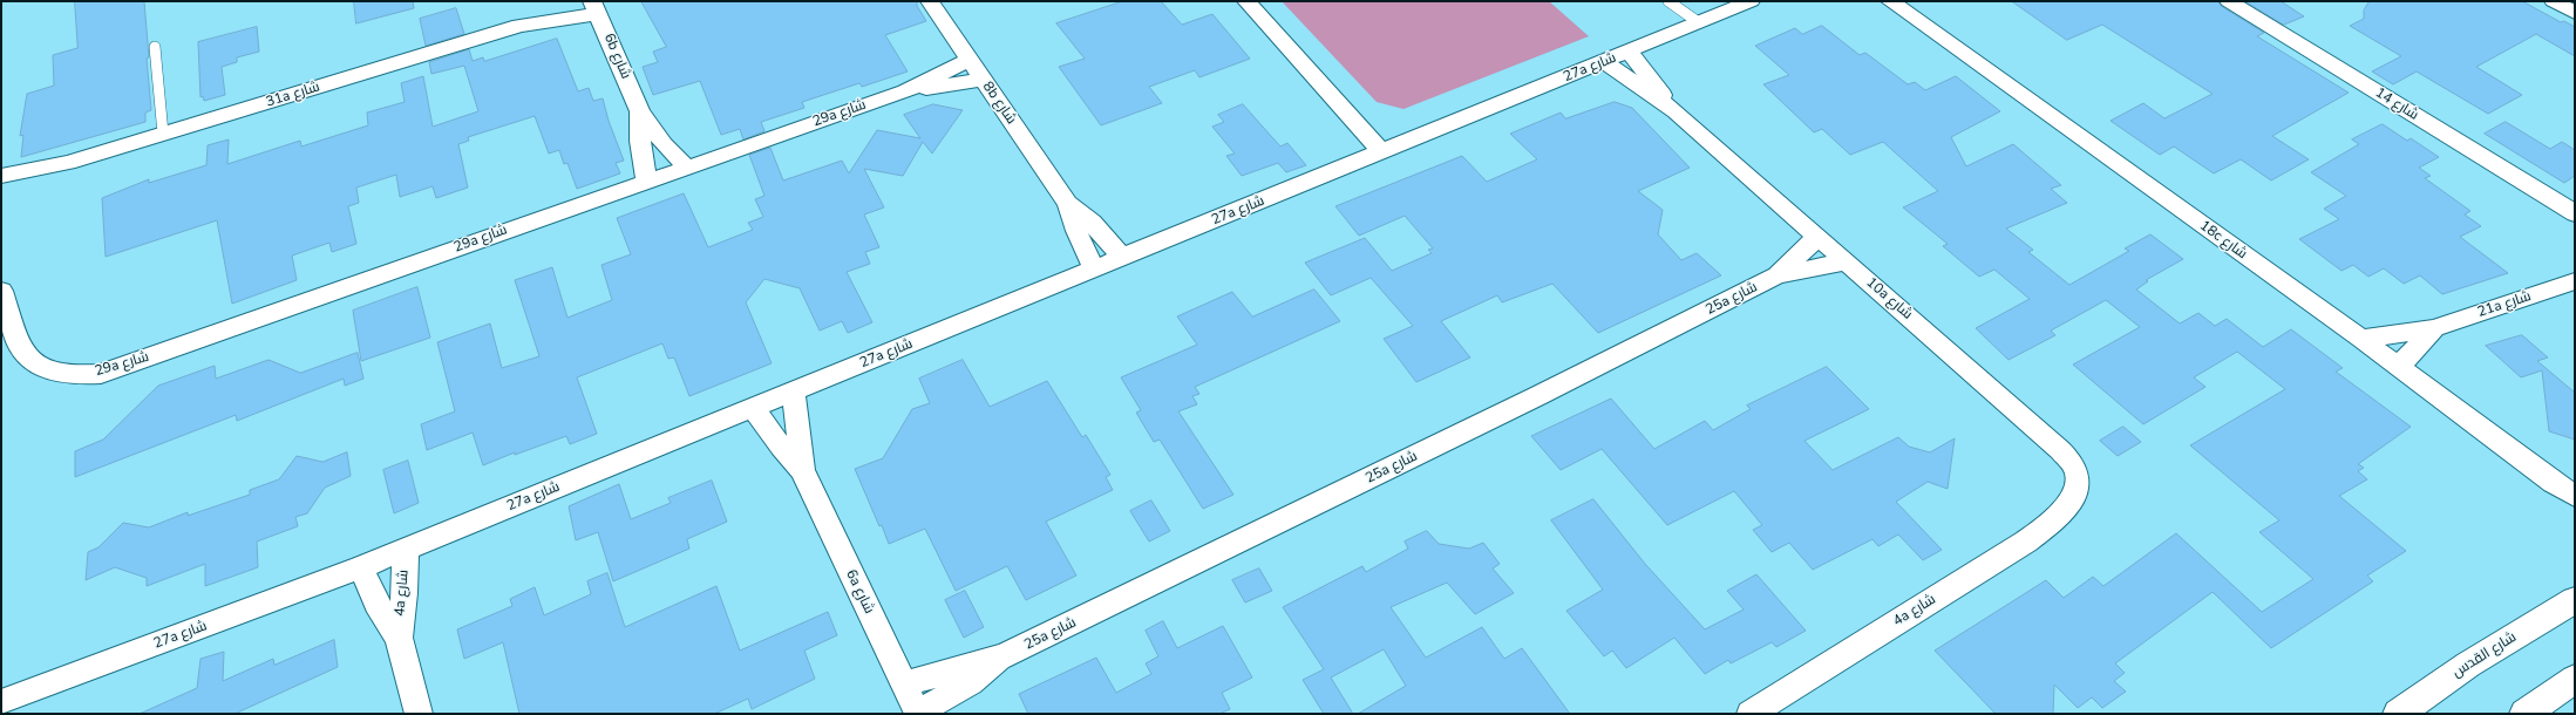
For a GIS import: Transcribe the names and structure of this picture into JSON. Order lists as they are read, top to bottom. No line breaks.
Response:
{"streets":{"main road":["شارع القدس"],"street":["6b شارع","27a شارع","31a شارع","8b شارع","شارع 14","29a شارع","18c شارع","25a شارع","10a شارع","21a شارع","6a شارع","4a شارع"]},"crossings":[["6b شارع","31a شارع"],["6b شارع","29a شارع"],["27a شارع","8b شارع"],["27a شارع","10a شارع"],["27a شارع","6a شارع"],["27a شارع","4a شارع"],["8b شارع","29a شارع"],["18c شارع","21a شارع"],["25a شارع","10a شارع"],["25a شارع","6a شارع"],["10a شارع","4a شارع"]]}
